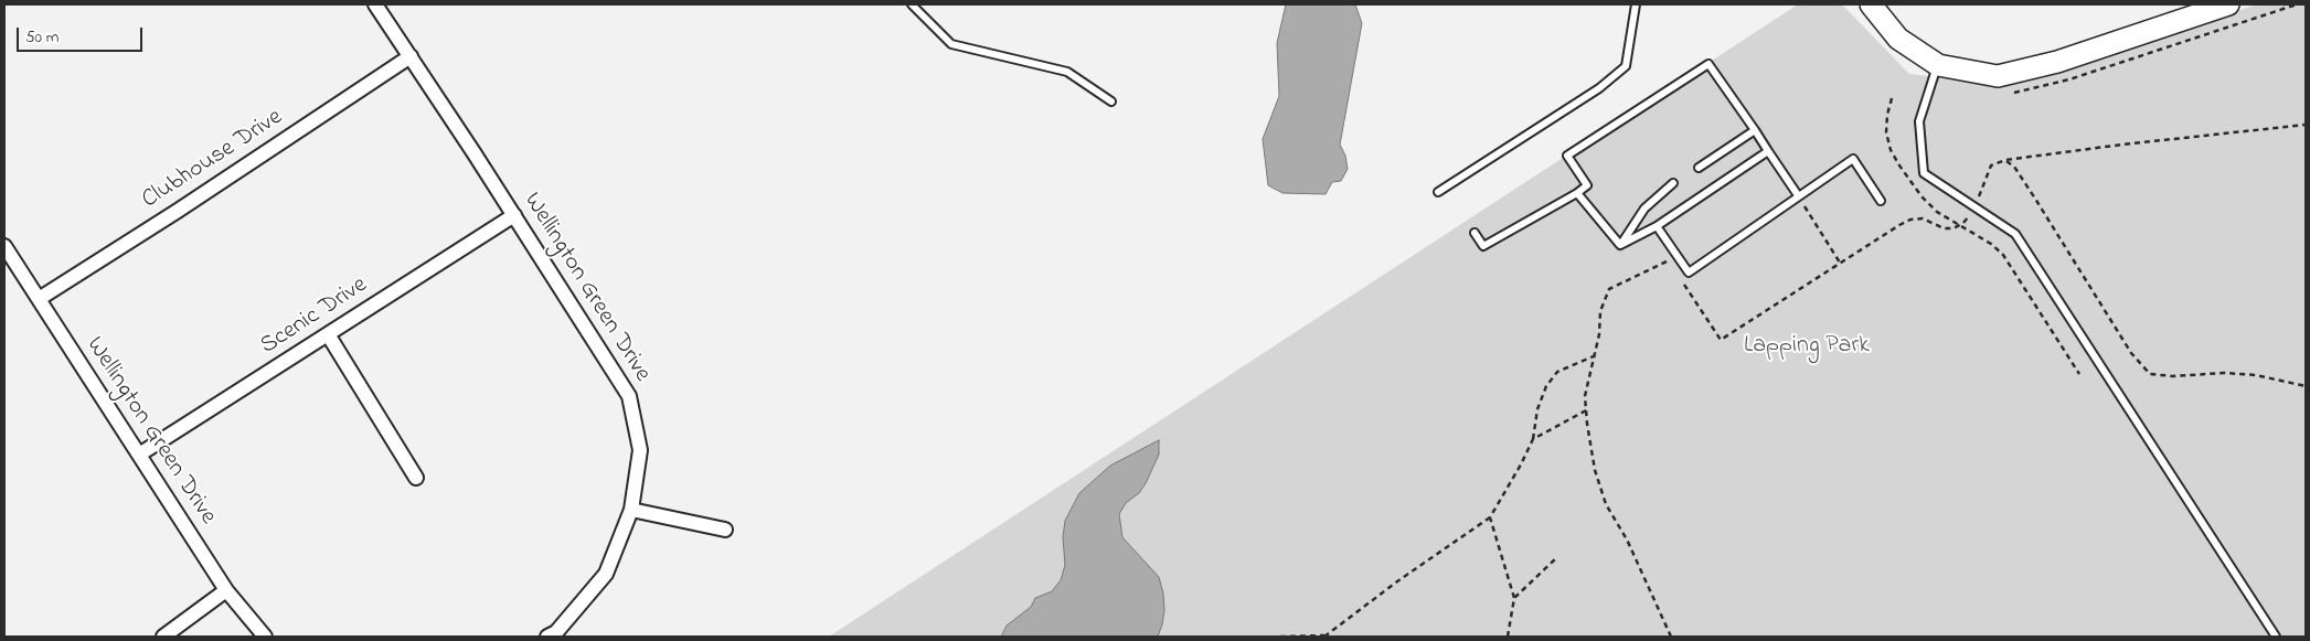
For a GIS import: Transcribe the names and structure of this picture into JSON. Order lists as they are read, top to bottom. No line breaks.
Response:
{"streets":{"street":["Clubhouse Drive","Wellington Green Drive","Scenic Drive"]},"crossings":[["Clubhouse Drive","Wellington Green Drive"],["Wellington Green Drive","Scenic Drive"]],"parks":["Lapping Park"],"scale_bar":"50 m"}
